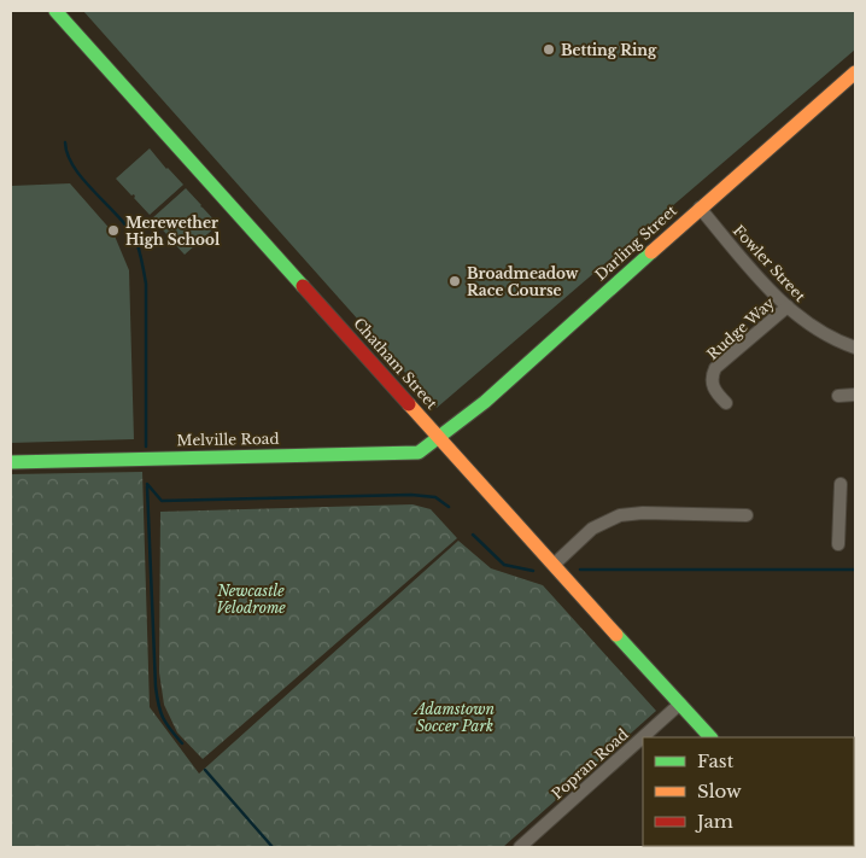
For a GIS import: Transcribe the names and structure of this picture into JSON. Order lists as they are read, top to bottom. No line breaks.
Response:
{"streets":{"street":["Darling Street","Fowler Street","Rudge Way","Chatham Street","Melville Road","Popran Road"]},"crossings":[["Darling Street","Fowler Street"],["Darling Street","Chatham Street"],["Darling Street","Melville Road"],["Fowler Street","Rudge Way"],["Chatham Street","Melville Road"],["Chatham Street","Popran Road"]],"parks":["Newcastle Velodrome","Adamstown Soccer Park"],"places":["Betting Ring","Merewether High School","Broadmeadow Race Course"],"legend":["Fast","Slow","Jam"]}
